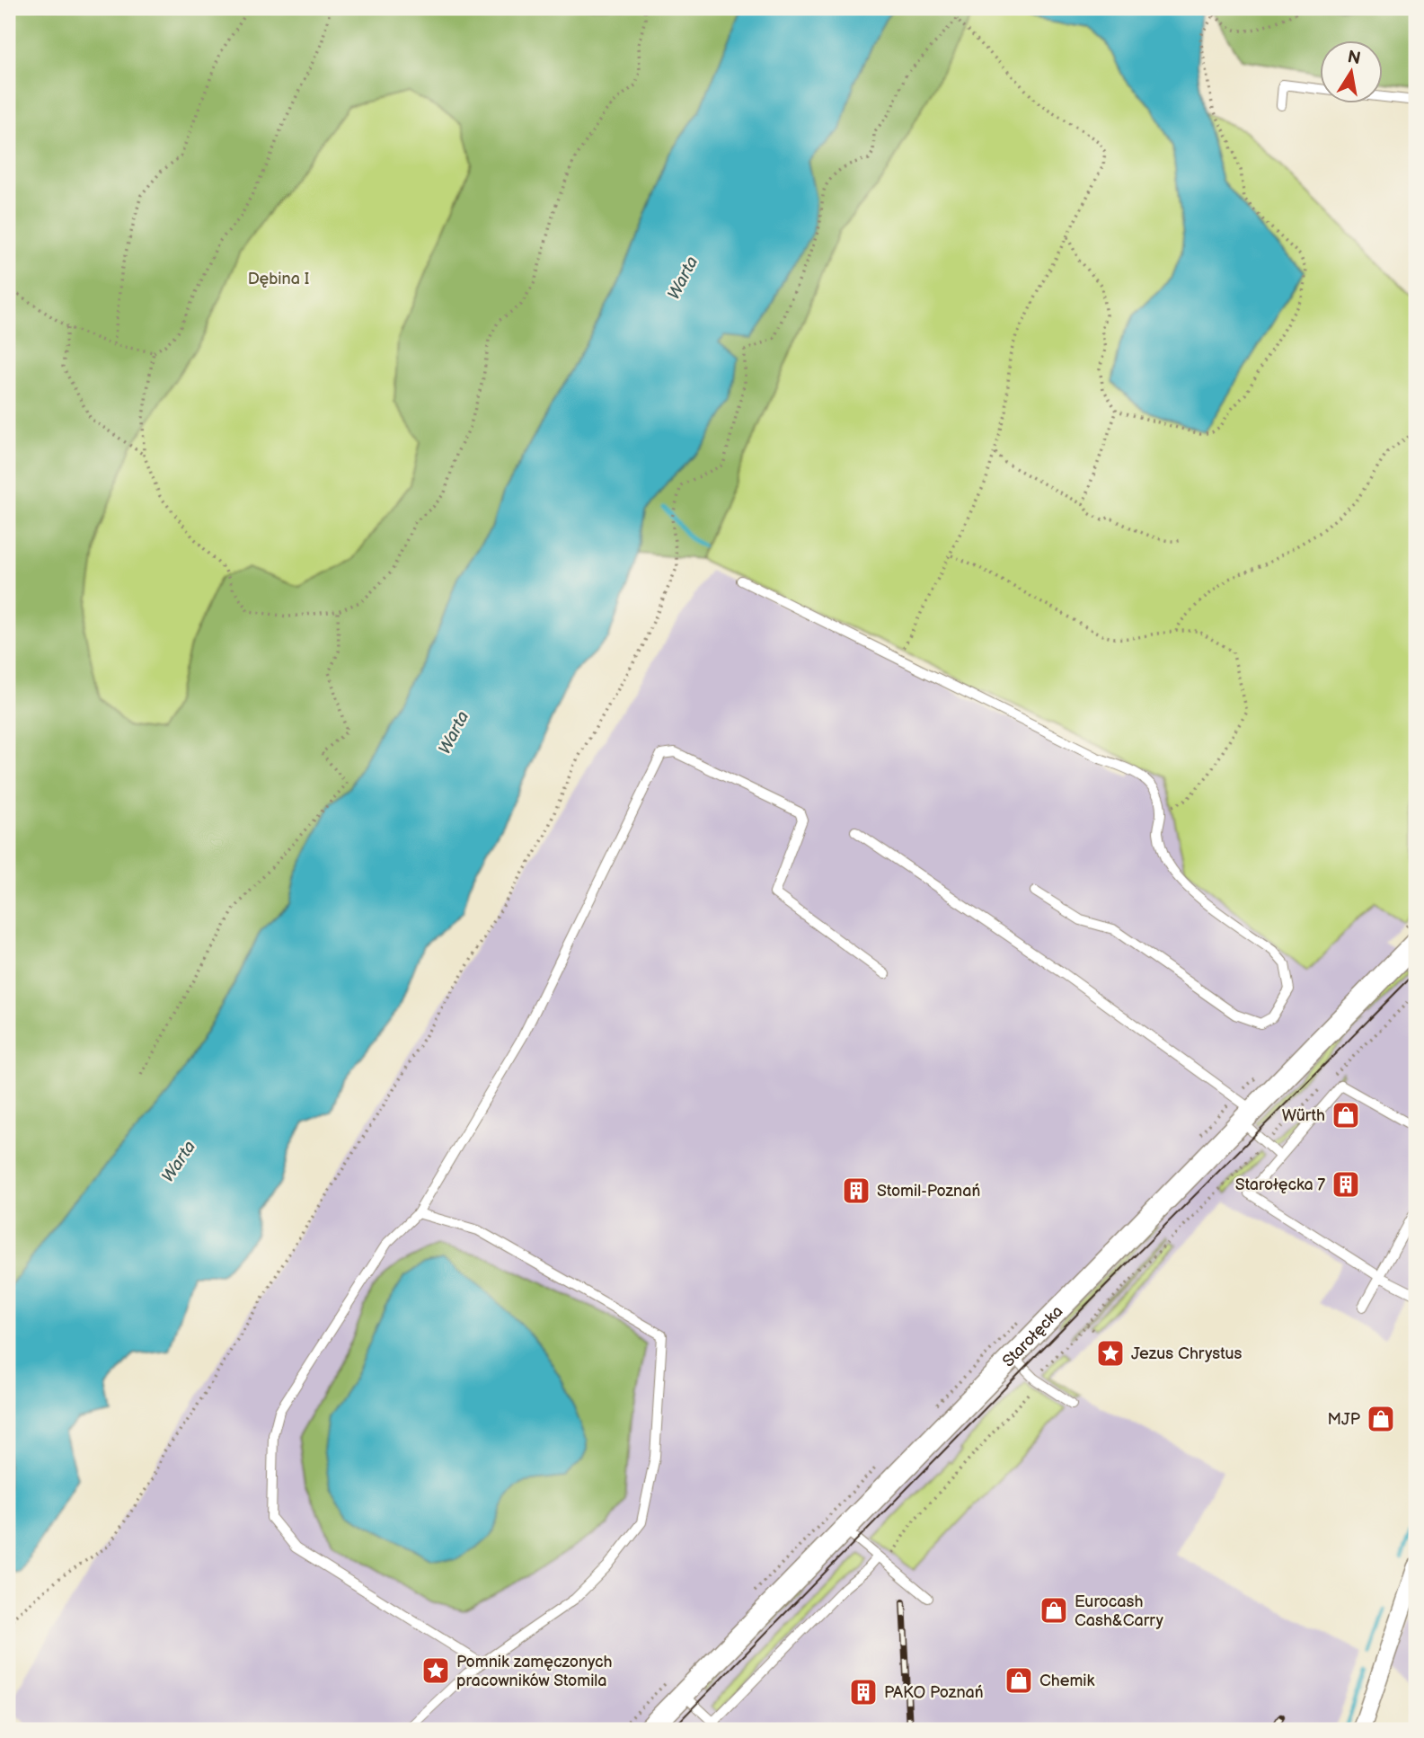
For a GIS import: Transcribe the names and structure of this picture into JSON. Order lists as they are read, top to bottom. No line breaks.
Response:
{"streets":{"street":["Starołęcka"]},"water":["Warta"],"parks":["Dębina I"],"places":{"shop":["Würth","MJP","Eurocash Cash&Carry","Chemik"],"building":["Starołęcka 7","Stomil-Poznań","PAKO Poznań"],"place":["Jezus Chrystus","Pomnik zamęczonych pracowników Stomila"]},"north":"top"}
